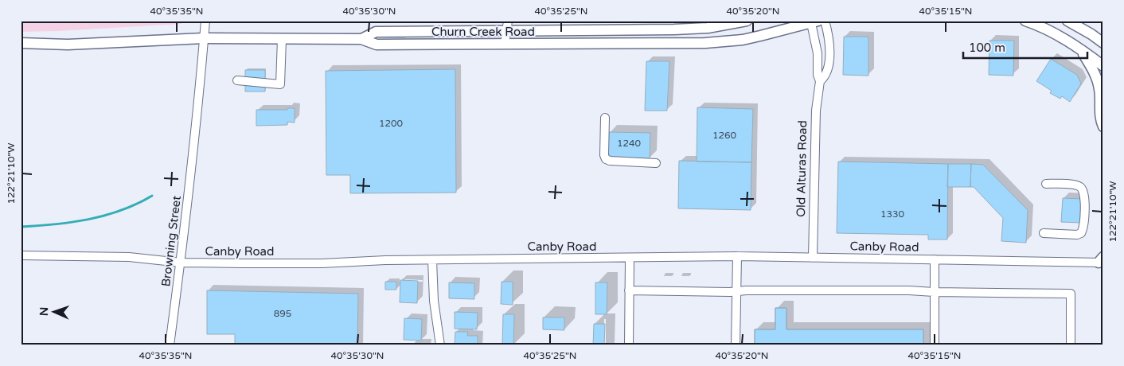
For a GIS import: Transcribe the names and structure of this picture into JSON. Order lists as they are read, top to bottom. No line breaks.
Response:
{"streets":{"main road":["Churn Creek Road"],"street":["Old Alturas Road","Browning Street","Canby Road"]},"crossings":[["Churn Creek Road","Old Alturas Road"],["Churn Creek Road","Browning Street"],["Old Alturas Road","Canby Road"],["Browning Street","Canby Road"]],"house_numbers":["1200","1260","1240","1330","895"],"scale_bar":"100 m","north":"left","coordinates":["40°35'35\"N","40°35'30\"N","40°35'25\"N","40°35'20\"N","40°35'15\"N","122°21'10\"W"]}
